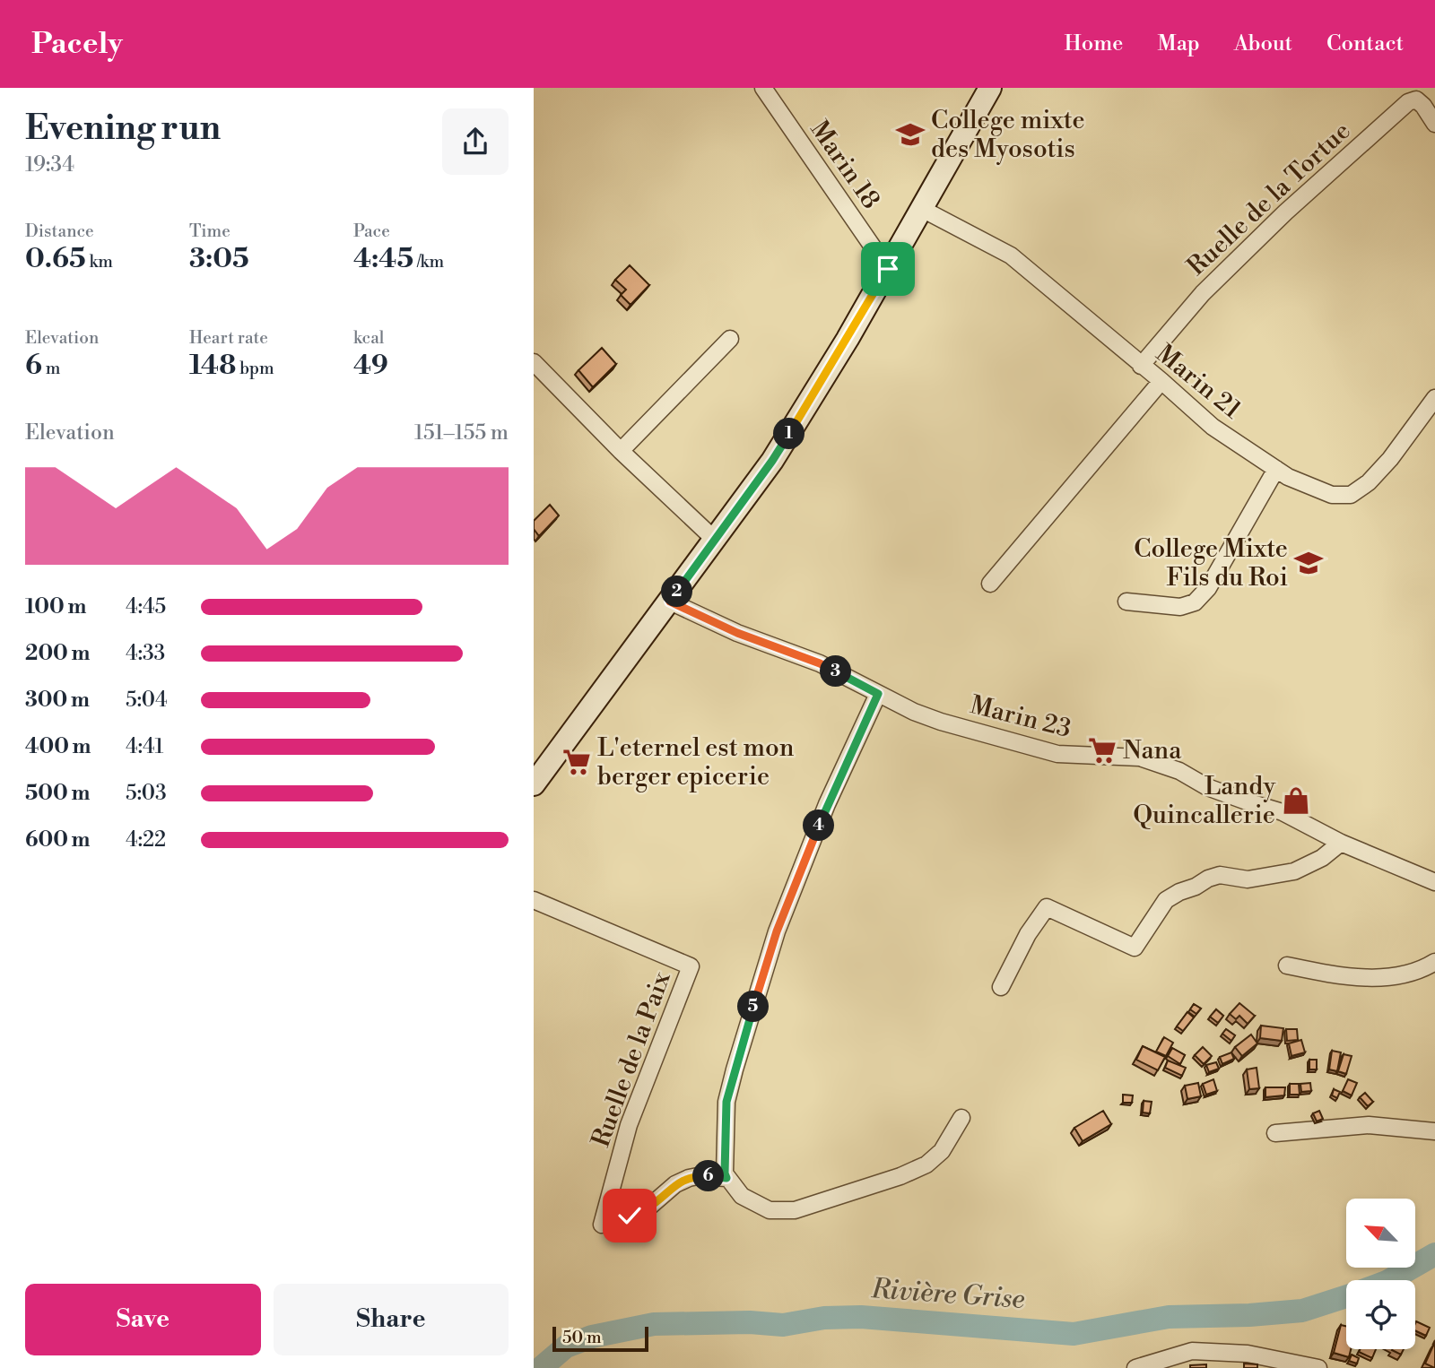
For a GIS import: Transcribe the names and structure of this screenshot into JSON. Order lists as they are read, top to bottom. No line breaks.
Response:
{"streets":{"street":["Marin 18","Ruelle de la Tortue","Marin 21","Marin 23","Ruelle de la Paix"]},"crossings":[["Ruelle de la Tortue","Marin 21"]],"water":["Rivière Grise"],"places":{"school or university":["College mixte des Myosotis","College Mixte Fils du Roi"],"supermarket":["Nana","L'eternel est mon berger epicerie"],"shop":["Landy Quincallerie"]},"scale_bar":"50 m","north":"top left","page":{"header":"Pacely","nav":["Home","Map","About","Contact"],"heading":["Evening run","19:34"],"stats":[["Distance","0.65 km"],["Time","3:05"],["Pace","4:45 /km"],["Elevation","6 m"],["Heart rate","148 bpm"],["kcal","49"]],"chart":["Elevation","151–155 m"],"pins":["1","2","3","4","5","6"],"list":[{"name":"100 m","note":"4:45"},{"name":"200 m","note":"4:33"},{"name":"300 m","note":"5:04"},{"name":"400 m","note":"4:41"},{"name":"500 m","note":"5:03"},{"name":"600 m","note":"4:22"}],"buttons":["Save","Share"],"scale":"50 m"}}
